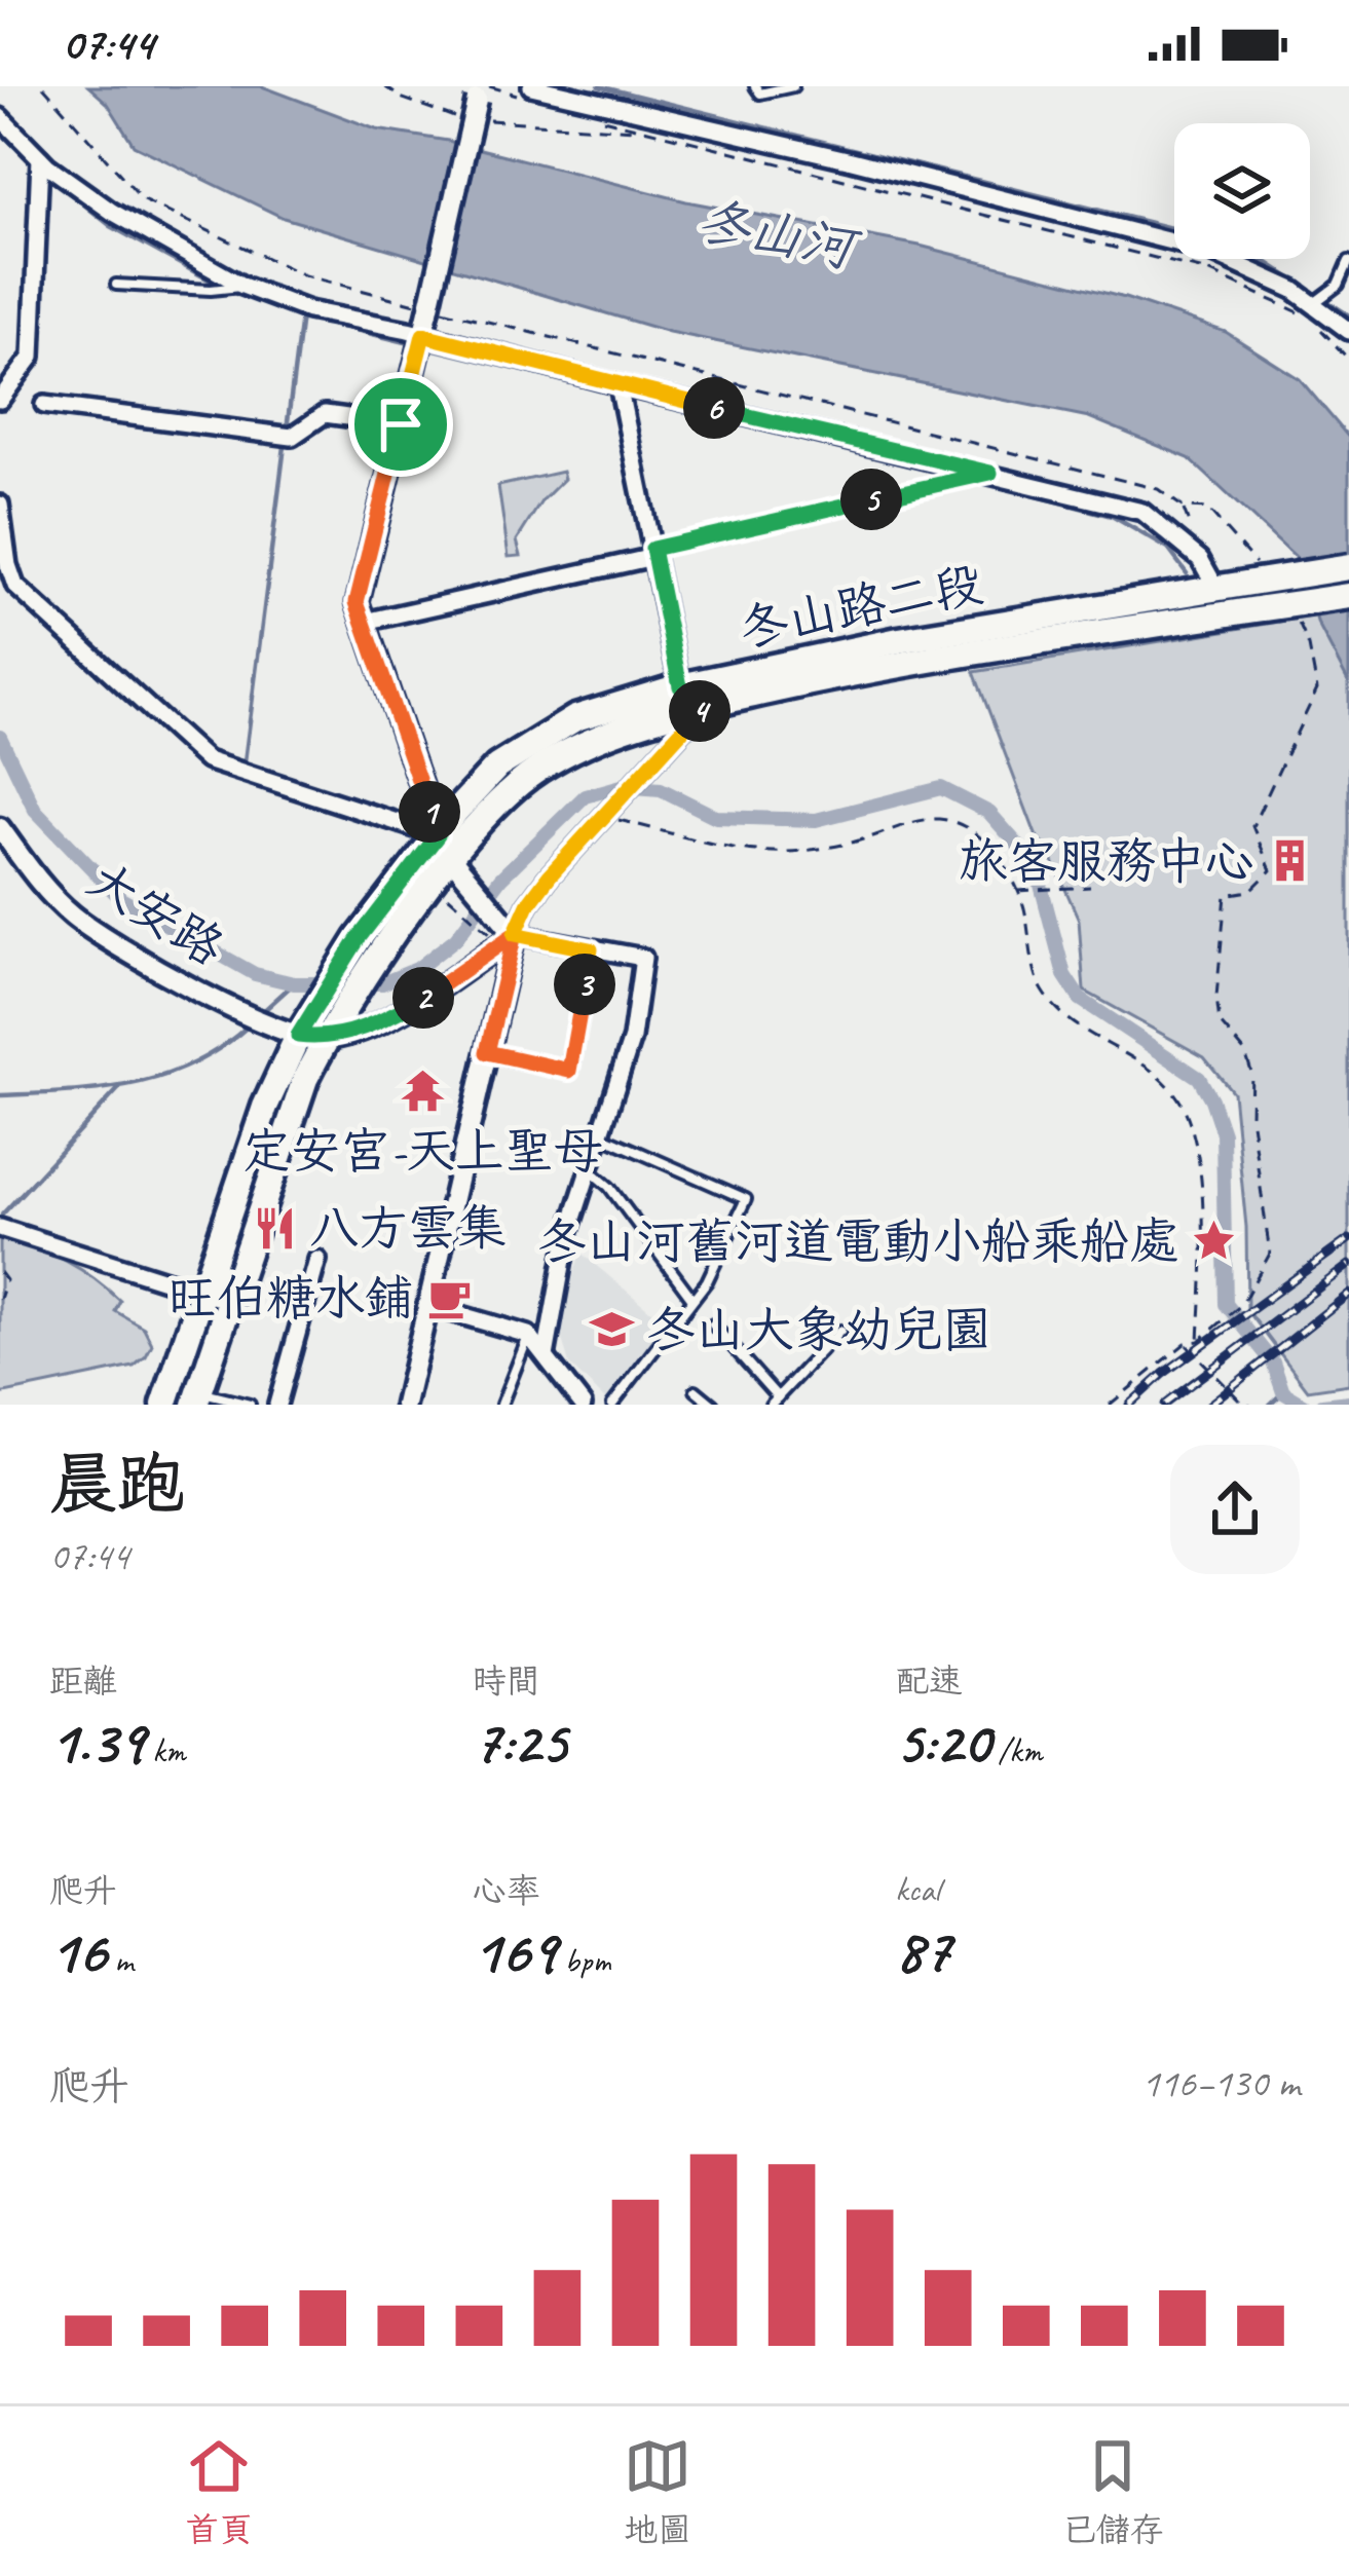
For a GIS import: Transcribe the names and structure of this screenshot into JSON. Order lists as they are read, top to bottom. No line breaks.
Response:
{"streets":{"main road":["冬山路二段"],"street":["大安路"]},"crossings":[["冬山路二段","大安路"]],"water":["冬山河"],"places":{"building":["旅客服務中心"],"temple":["定安宮-天上聖母"],"restaurant":["八方雲集"],"place":["冬山河舊河道電動小船乘船處"],"cafe":["旺伯糖水鋪"],"school or university":["冬山大象幼兒園"]},"page":{"status":"07:44","pins":["6","5","4","1","3","2"],"heading":["晨跑","07:44"],"stats":[["距離","1.39 km"],["時間","7:25"],["配速","5:20 /km"],["爬升","16 m"],["心率","169 bpm"],["kcal","87"]],"chart":["爬升","116–130 m"],"tabs":["首頁","地圖","已儲存"]}}
